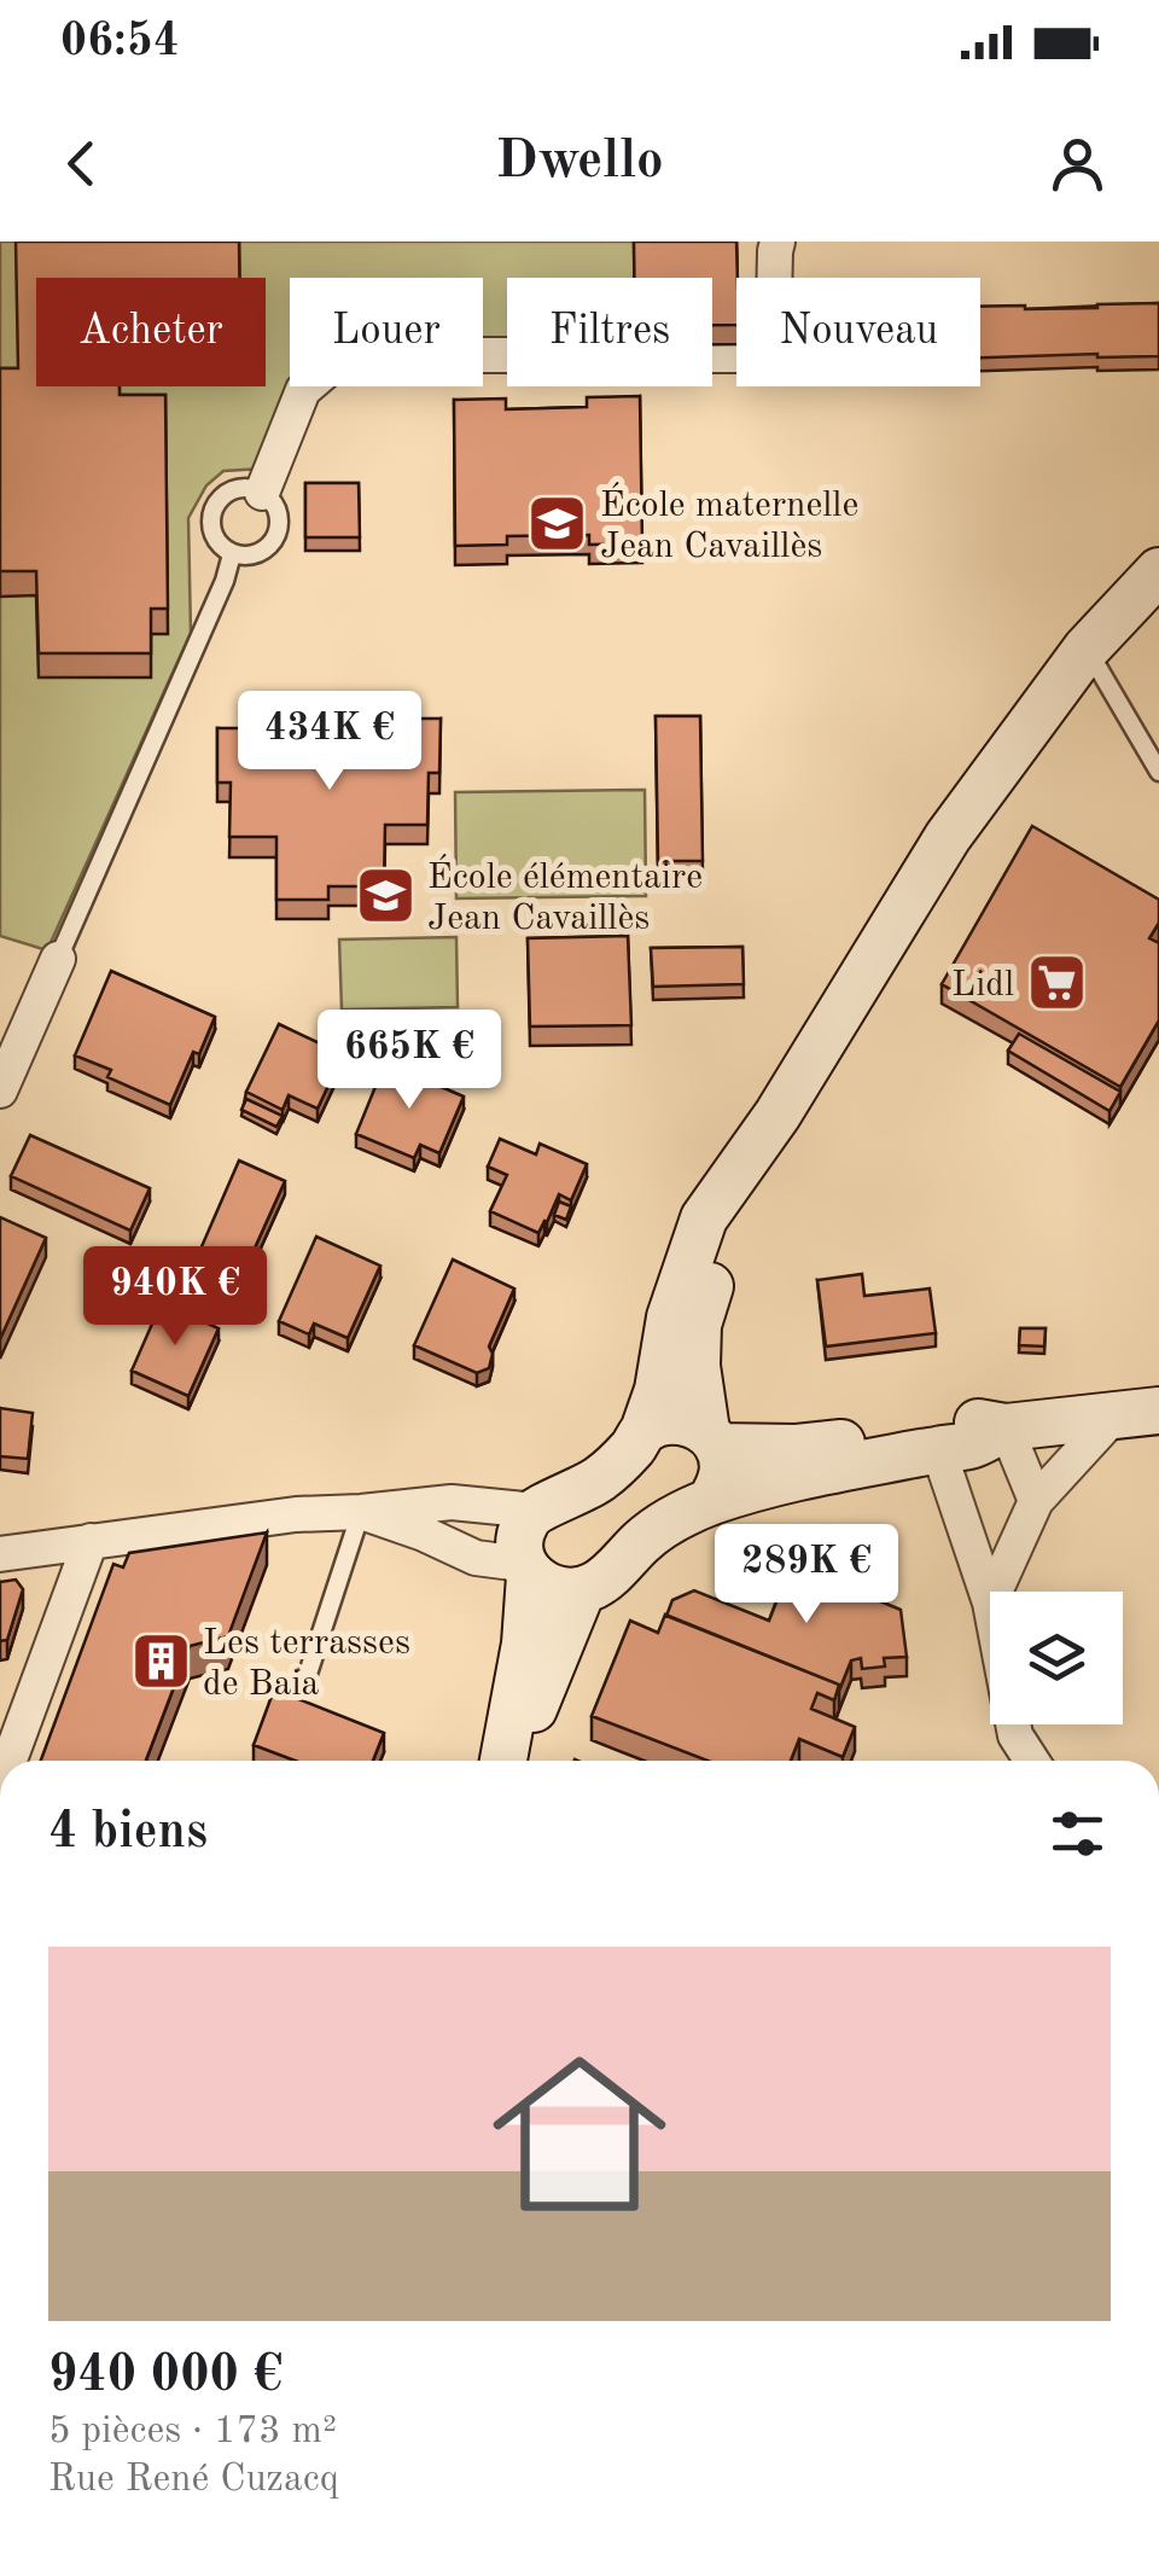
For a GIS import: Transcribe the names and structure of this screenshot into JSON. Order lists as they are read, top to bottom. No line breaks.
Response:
{"places":{"school or university":["École maternelle Jean Cavaillès","École élémentaire Jean Cavaillès"],"supermarket":["Lidl"],"building":["Les terrasses de Baia"]},"page":{"status":"06:54","header":"Dwello","chip":["Acheter","Louer","Filtres","Nouveau"],"price":["434K €","665K €","940K €","289K €"],"heading":"4 biens","list":[{"name":"940 000 €","note":"5 pièces · 173 m² · Rue René Cuzacq"}]}}
